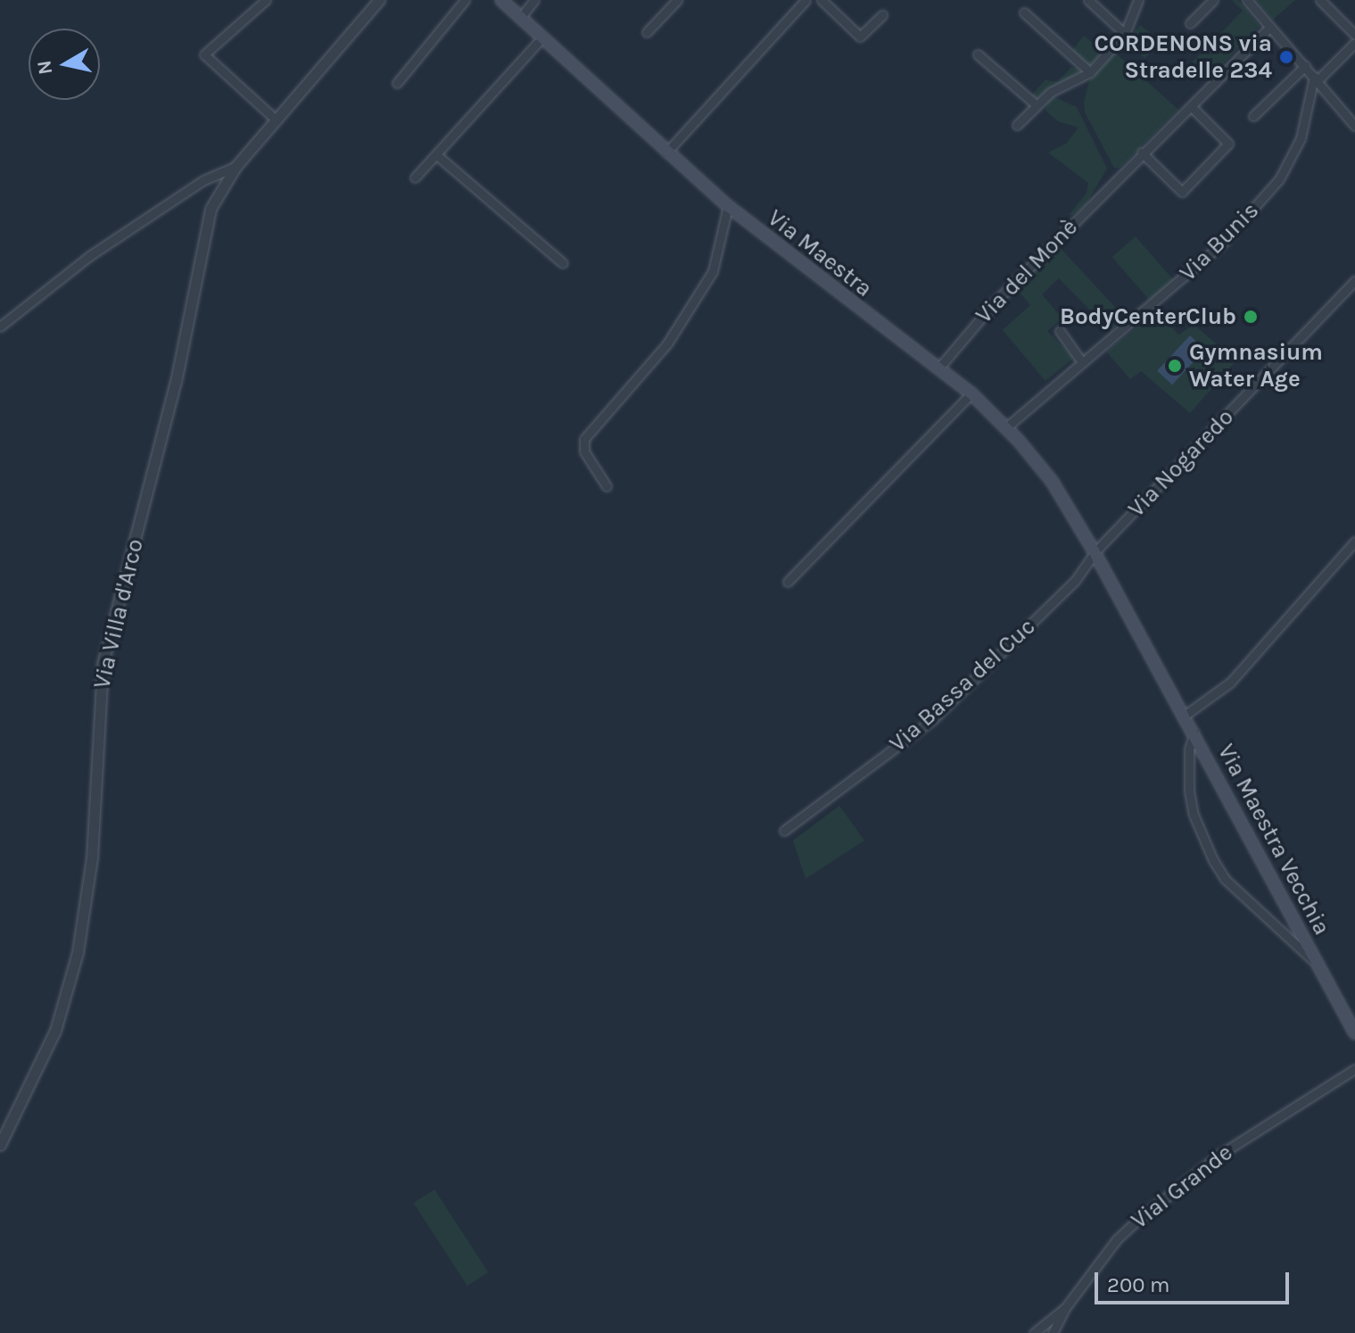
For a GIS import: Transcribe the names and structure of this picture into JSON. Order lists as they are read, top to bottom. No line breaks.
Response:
{"streets":{"main road":["Via Maestra","Via Maestra Vecchia"],"street":["Via Bunis","Via del Monè","Via Nogaredo","Via Villa d'Arco","Via Bassa del Cuc","Vial Grande"]},"crossings":[["Via Bunis","Via Maestra"],["Via Maestra","Via del Monè"],["Via Maestra","Via Nogaredo"],["Via Maestra","Via Bassa del Cuc"],["Via Maestra","Via Maestra Vecchia"],["Via Nogaredo","Via Bassa del Cuc"],["Via Nogaredo","Via Maestra Vecchia"],["Via Bassa del Cuc","Via Maestra Vecchia"]],"places":["CORDENONS via Stradelle 234","BodyCenterClub","Gymnasium Water Age"],"scale_bar":"200 m","north":"left"}
